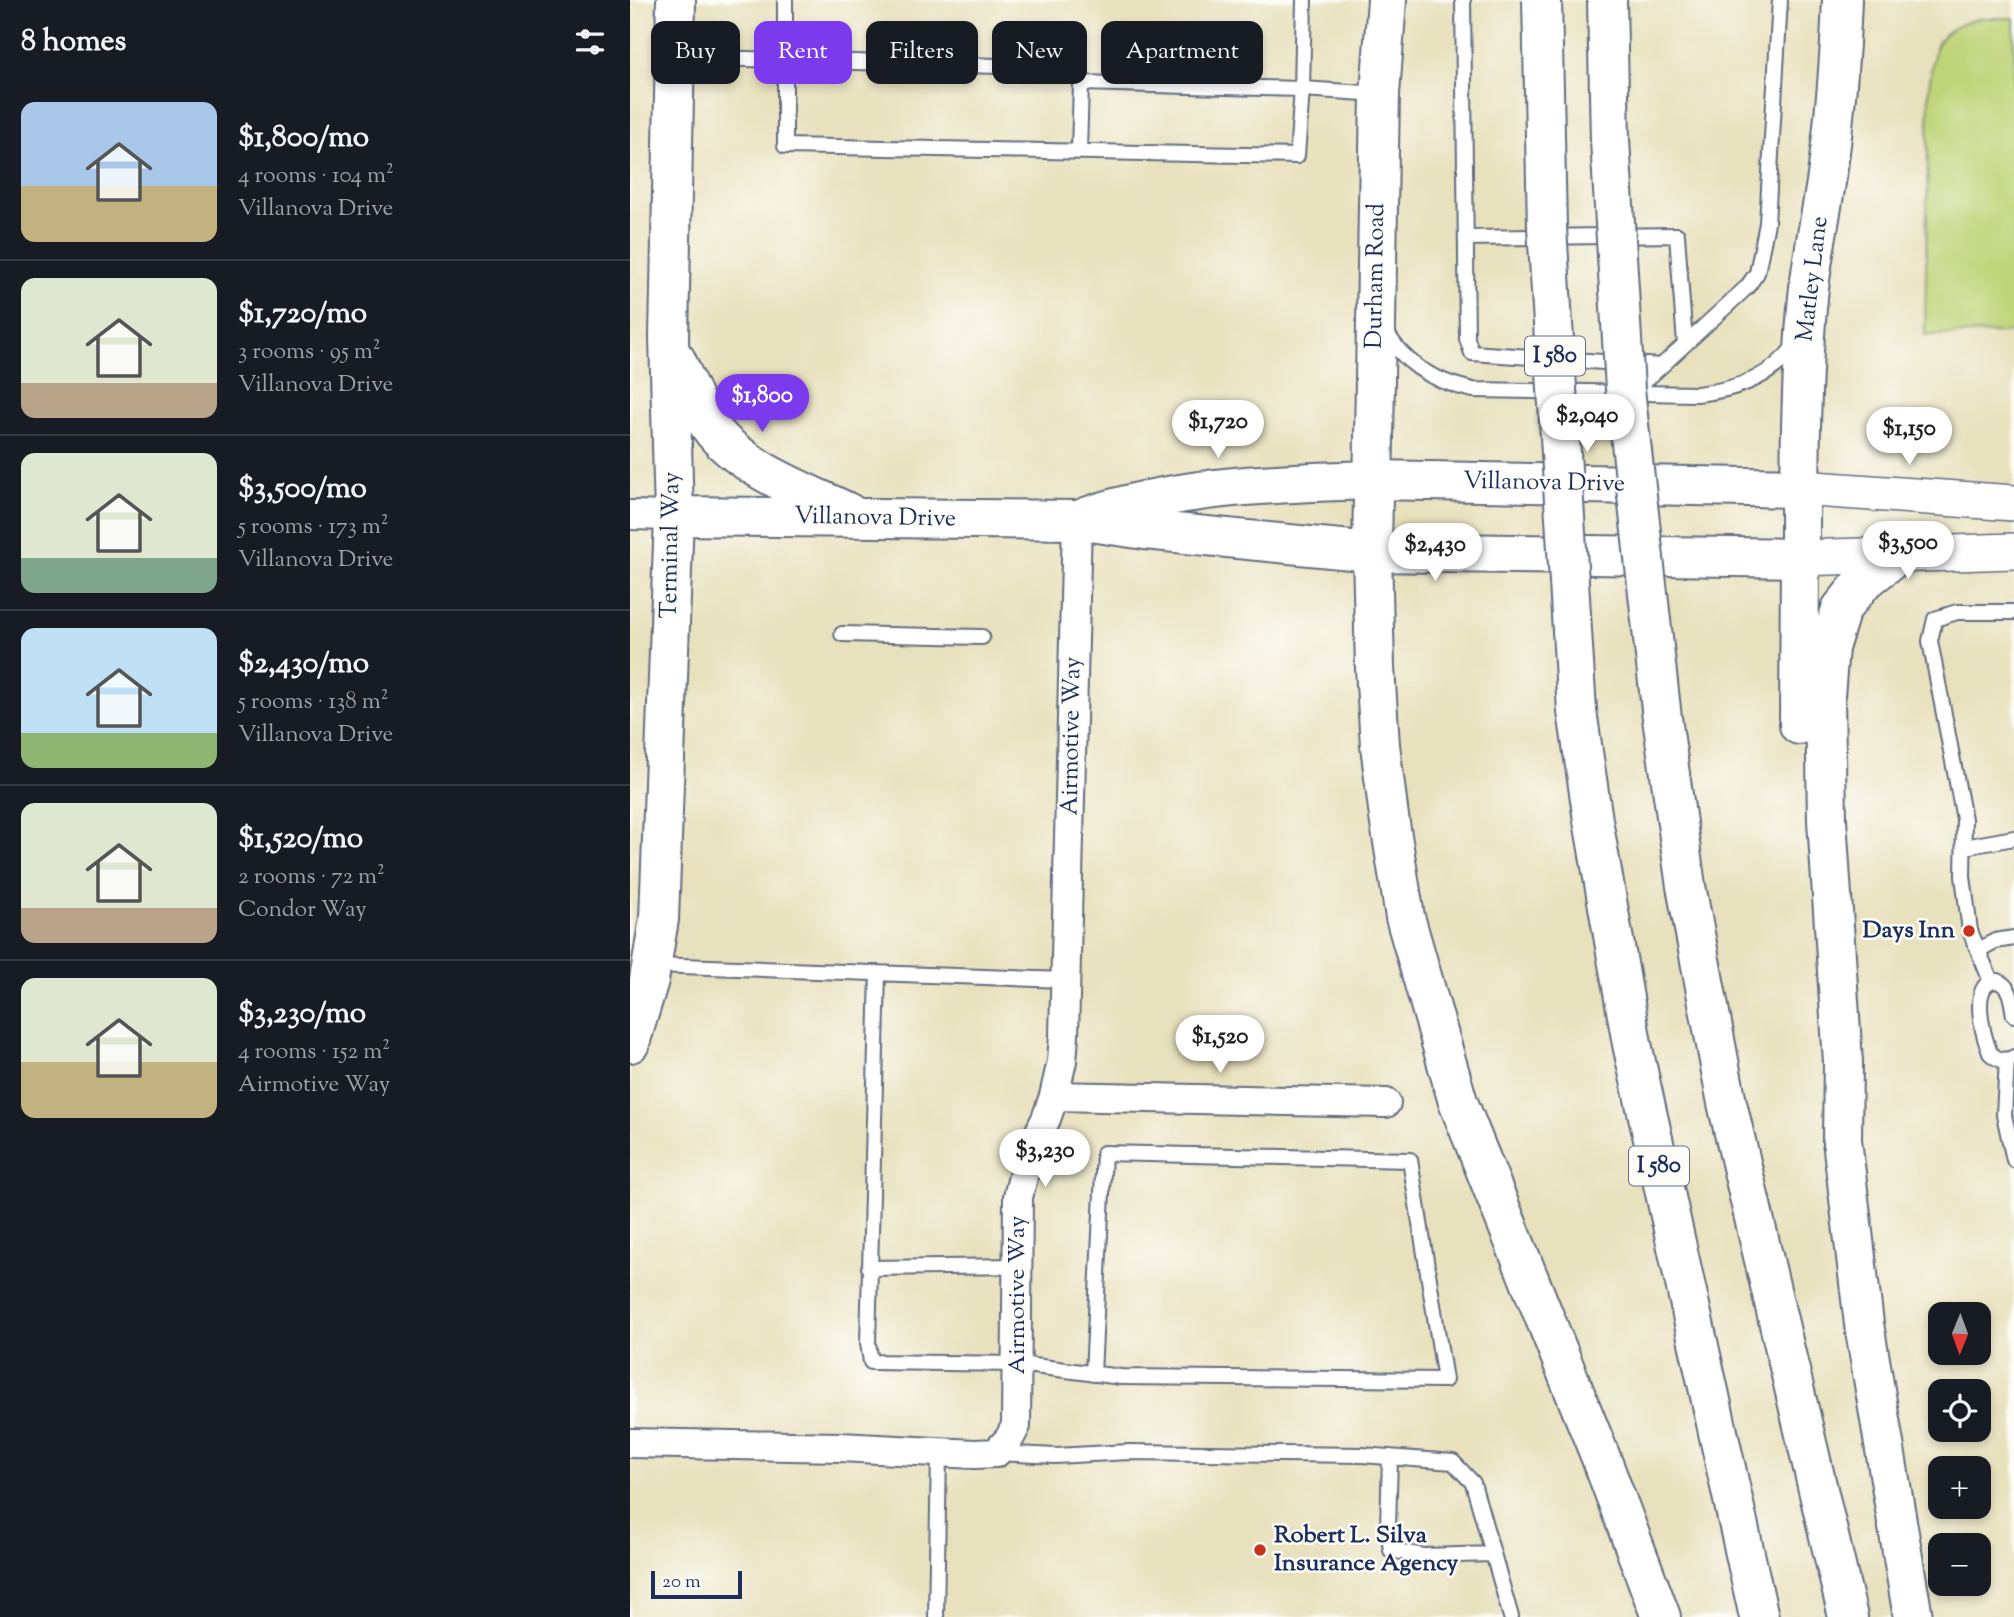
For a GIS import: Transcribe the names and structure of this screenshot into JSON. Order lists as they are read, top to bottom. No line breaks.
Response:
{"streets":{"main road":["Durham Road","Matley Lane","I 580","Villanova Drive","Terminal Way"],"street":["Airmotive Way"]},"crossings":[["Durham Road","Villanova Drive"],["Matley Lane","Villanova Drive"],["Villanova Drive","Terminal Way"],["Villanova Drive","Airmotive Way"]],"places":["Days Inn","Robert L. Silva Insurance Agency"],"scale_bar":"20 m","north":"bottom","page":{"heading":"8 homes","chip":["Buy","Rent","Filters","New","Apartment"],"list":[{"name":"$1,800/mo","note":"4 rooms · 104 m² · Villanova Drive"},{"name":"$1,720/mo","note":"3 rooms · 95 m² · Villanova Drive"},{"name":"$3,500/mo","note":"5 rooms · 173 m² · Villanova Drive"},{"name":"$2,430/mo","note":"5 rooms · 138 m² · Villanova Drive"},{"name":"$1,520/mo","note":"2 rooms · 72 m² · Condor Way"},{"name":"$3,230/mo","note":"4 rooms · 152 m² · Airmotive Way"}],"price":["$1,800","$2,040","$1,720","$1,150","$3,500","$2,430","$1,520","$3,230"],"map_buttons":["+","−"],"scale":"20 m"}}
